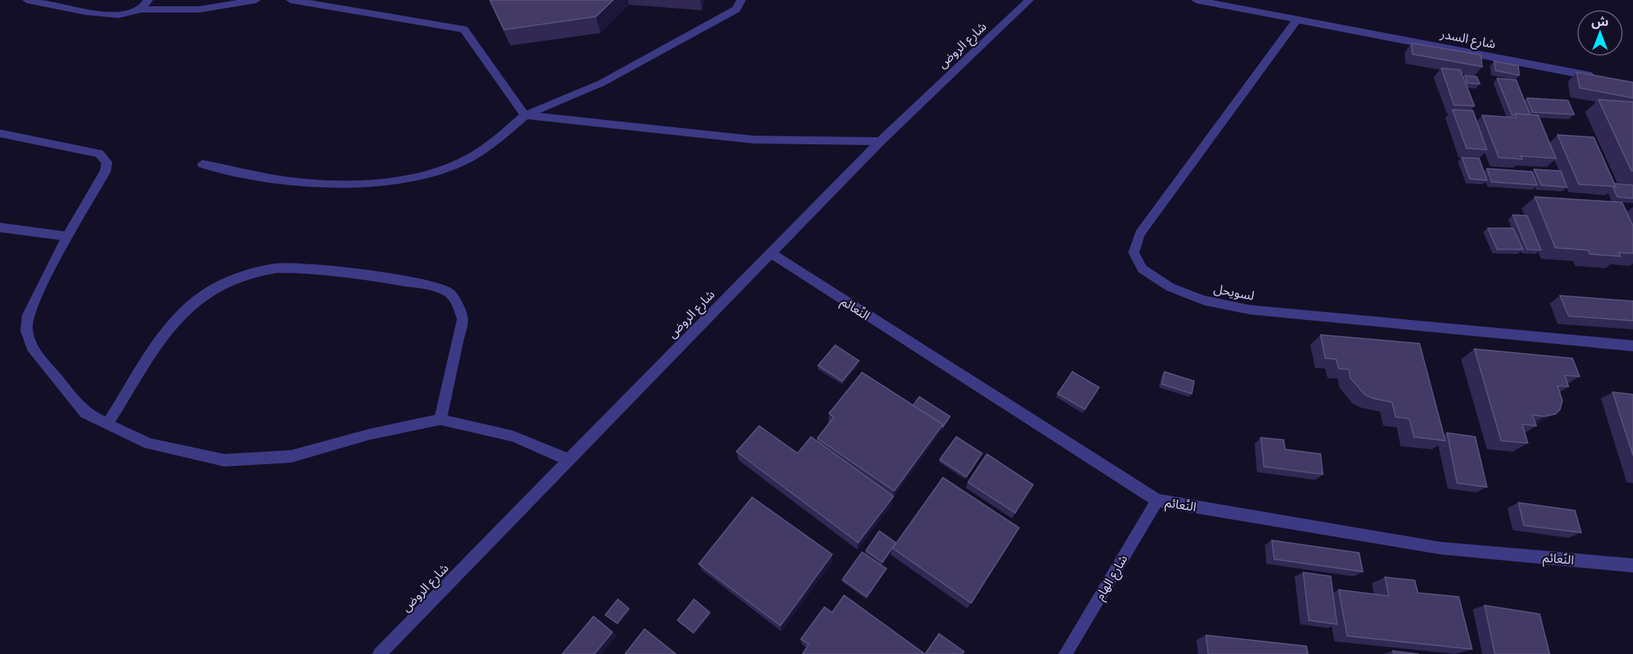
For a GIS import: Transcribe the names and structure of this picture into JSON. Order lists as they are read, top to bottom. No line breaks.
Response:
{"streets":{"street":["شارع السدر","شارع الروض","لسويحل","النًعائم","شارع الهام"]},"crossings":[["شارع السدر","لسويحل"],["شارع الروض","النًعائم"],["النًعائم","شارع الهام"]],"north":"top"}
